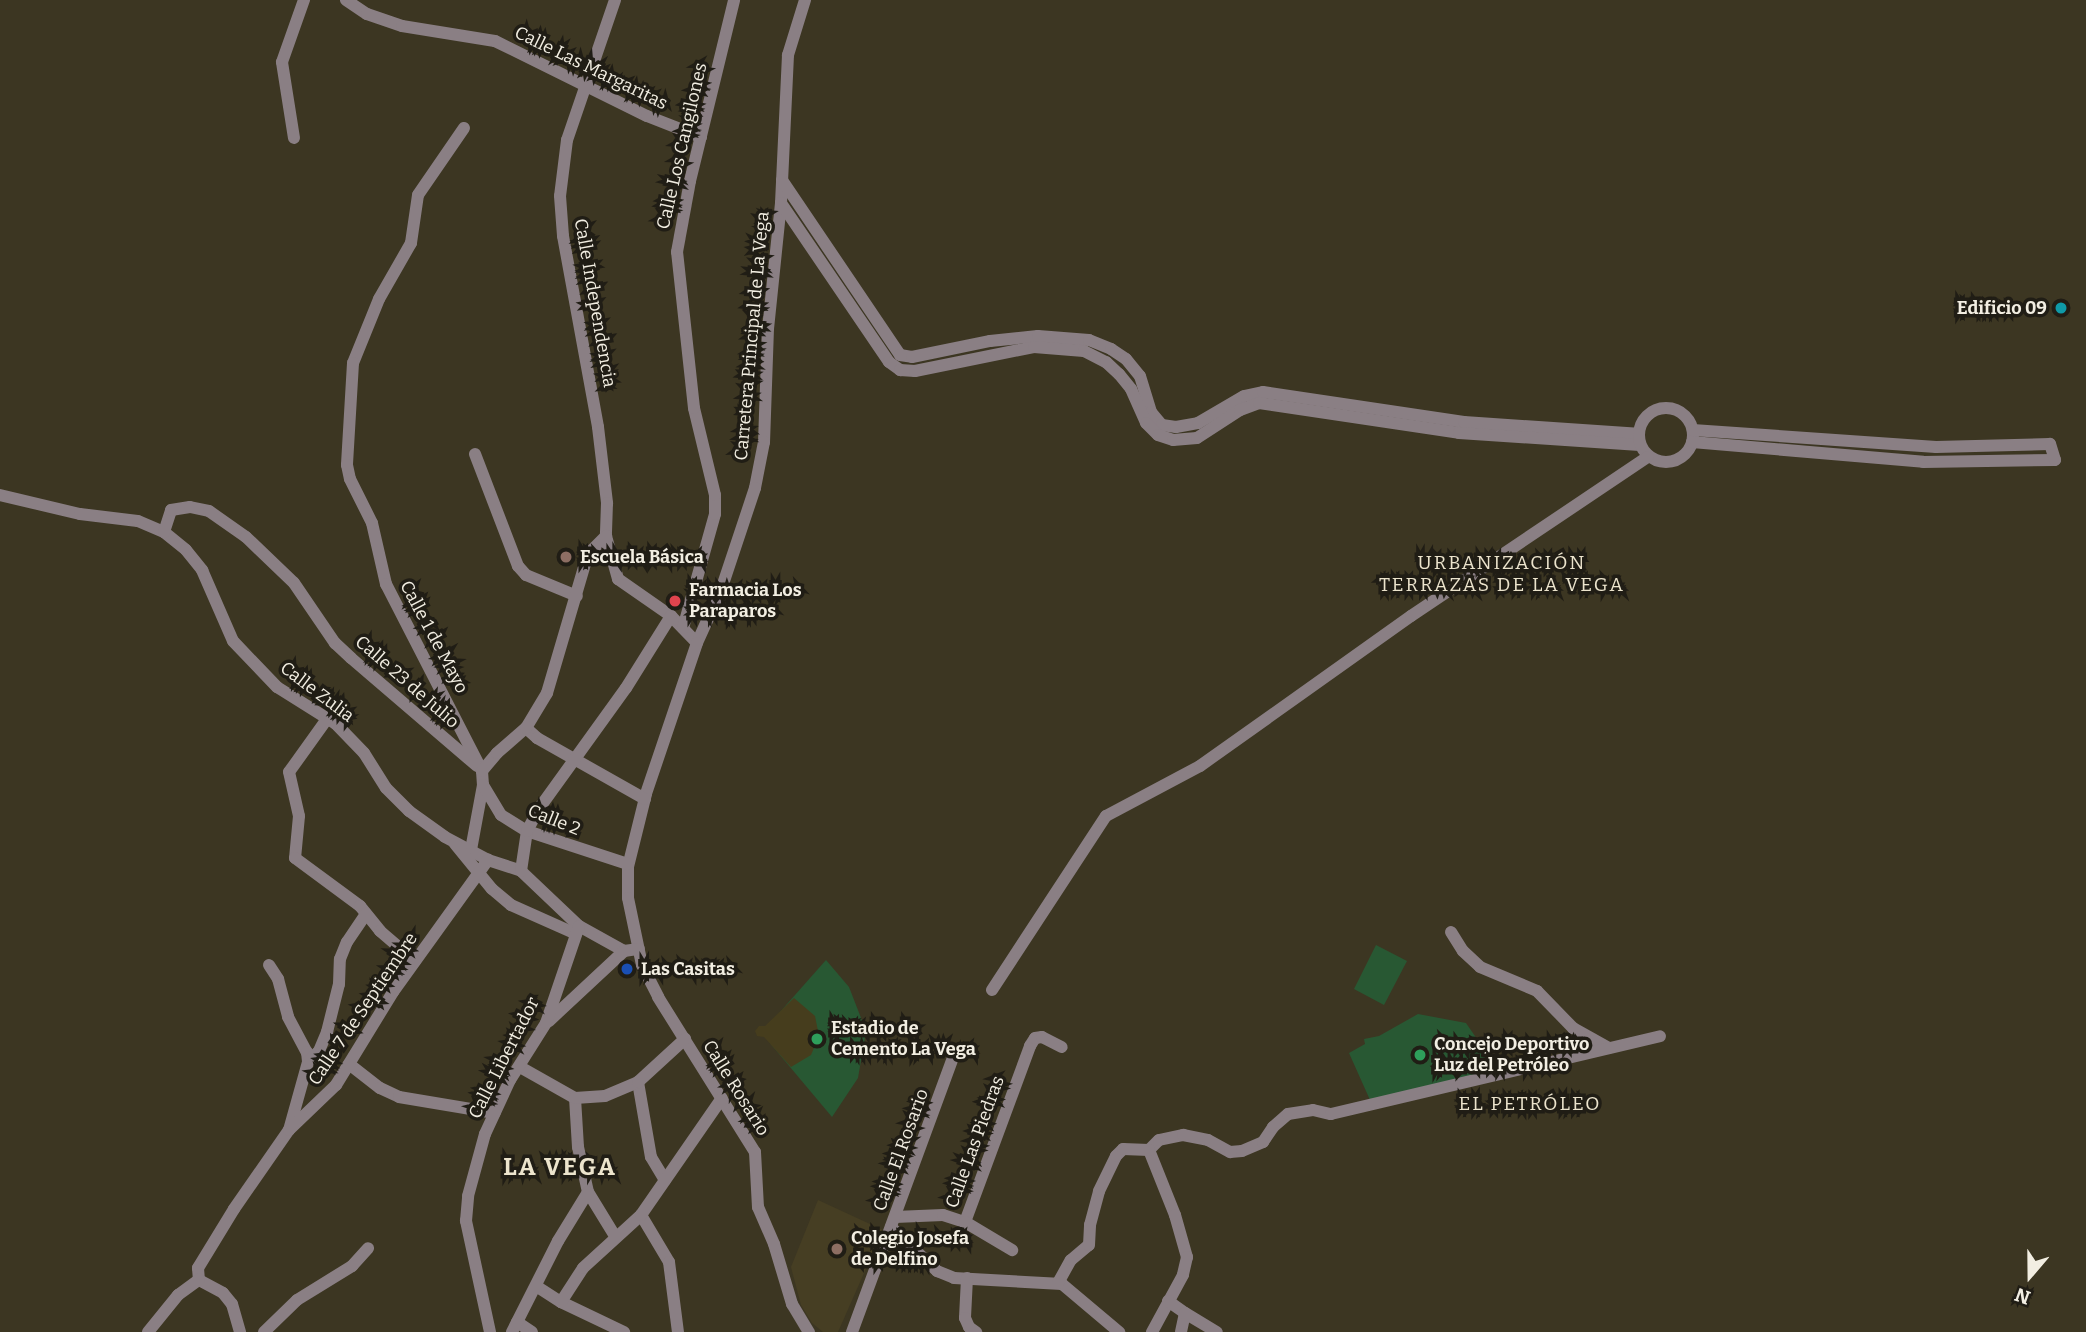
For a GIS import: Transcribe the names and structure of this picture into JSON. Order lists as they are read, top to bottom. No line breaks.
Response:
{"streets":{"street":["Calle Las Margaritas","Calle Los Cangilones","Calle Independencia","Carretera Principal de La Vega","Calle 1 de Mayo","Calle 23 de Julio","Calle Zulia","Calle 2","Calle 7 de Septiembre","Calle Libertador","Calle Rosario","Calle Las Piedras","Calle El Rosario"]},"crossings":[["Calle Las Margaritas","Calle Los Cangilones"],["Calle Las Margaritas","Calle Independencia"],["Calle Los Cangilones","Calle Independencia"],["Calle Independencia","Carretera Principal de La Vega"],["Carretera Principal de La Vega","Calle 2"],["Carretera Principal de La Vega","Calle Rosario"],["Calle 1 de Mayo","Calle 23 de Julio"],["Calle 1 de Mayo","Calle 2"],["Calle 23 de Julio","Calle Zulia"],["Calle 23 de Julio","Calle 2"],["Calle Zulia","Calle 7 de Septiembre"],["Calle Zulia","Calle Libertador"],["Calle Las Piedras","Calle El Rosario"]],"districts":["URBANIZACIÓN TERRAZAS DE LA VEGA","EL PETRÓLEO","LA VEGA"],"places":["Edificio 09","Escuela Básica","Farmacia Los Paraparos","Las Casitas","Estadio de Cemento La Vega","Concejo Deportivo Luz del Petróleo","Colegio Josefa de Delfino"],"north":"bottom"}
